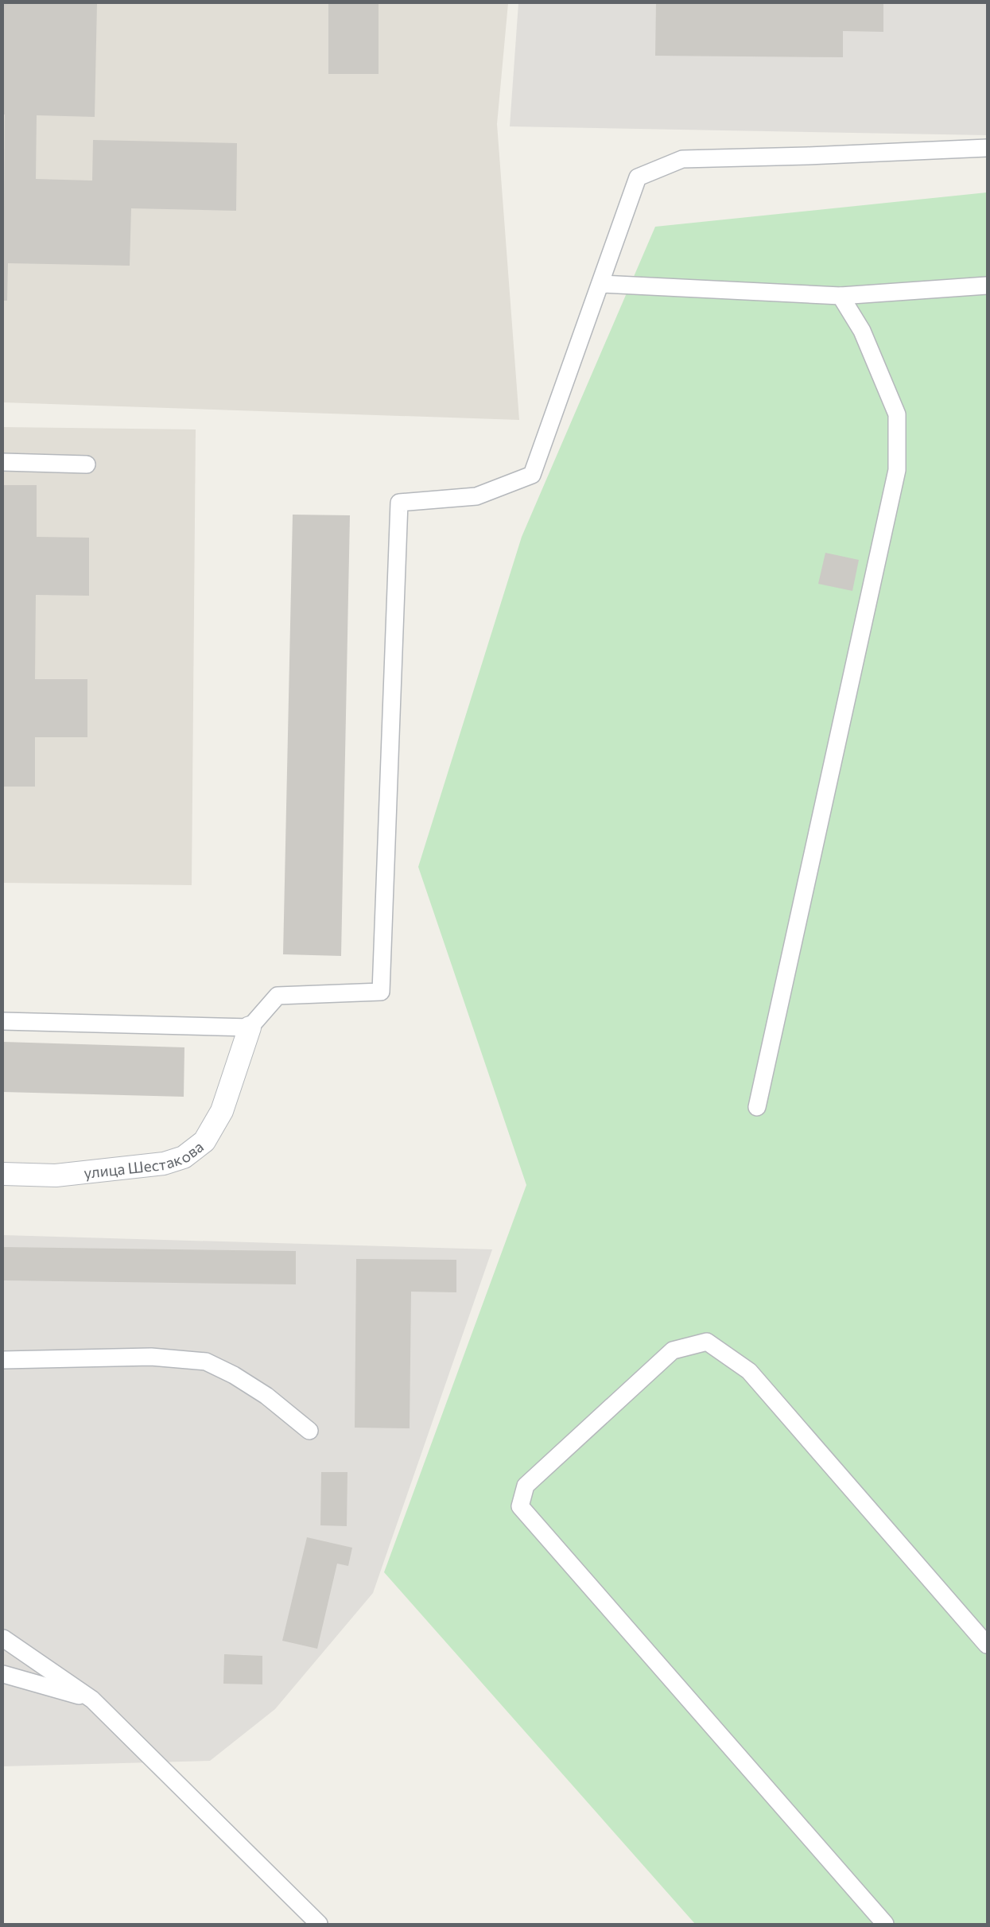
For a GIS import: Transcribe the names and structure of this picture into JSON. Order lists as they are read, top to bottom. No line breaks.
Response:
{"streets":{"street":["улица Шестакова"]}}
